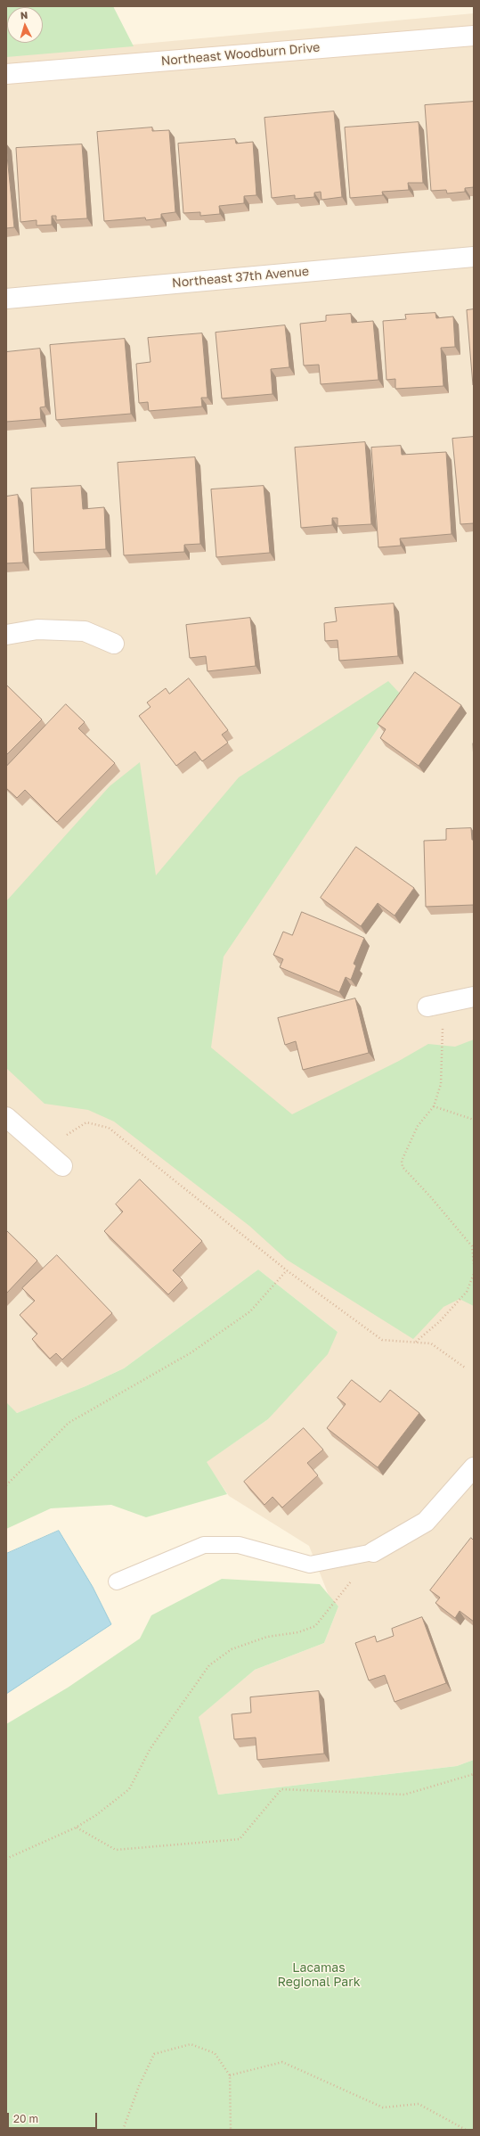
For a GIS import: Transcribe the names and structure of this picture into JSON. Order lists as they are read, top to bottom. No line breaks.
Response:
{"streets":{"street":["Northeast Woodburn Drive","Northeast 37th Avenue"]},"parks":["Lacamas Regional Park"],"scale_bar":"20 m","north":"top"}
